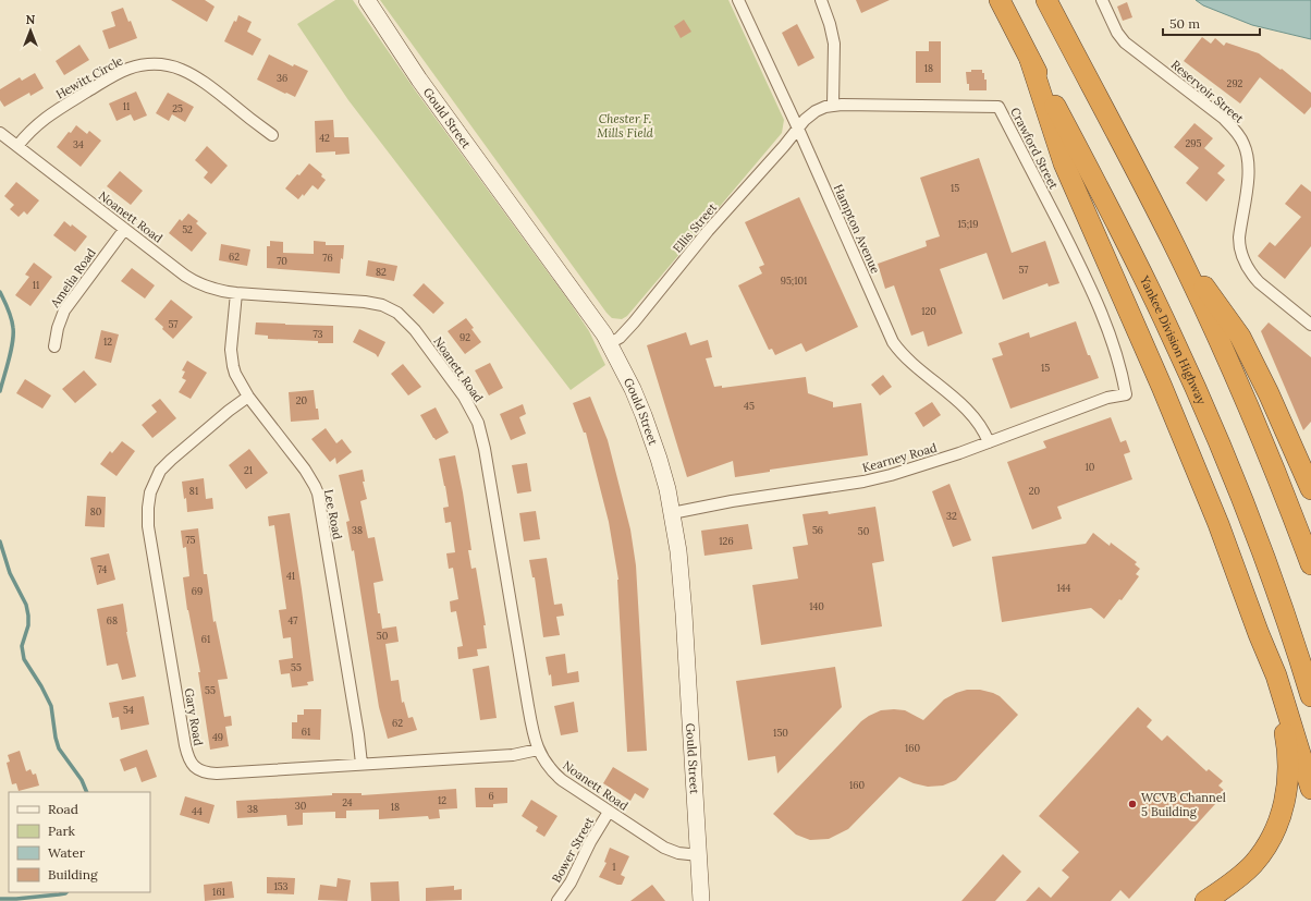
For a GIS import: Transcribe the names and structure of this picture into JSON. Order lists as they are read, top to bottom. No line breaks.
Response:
{"streets":{"highway":["Yankee Division Highway"],"main road":["Gould Street"],"street":["Hewitt Circle","Reservoir Street","Crawford Street","Noanett Road","Ellis Street","Hampton Avenue","Amelia Road","Kearney Road","Lee Road","Gary Road","Bower Street"]},"crossings":[["Hewitt Circle","Noanett Road"],["Gould Street","Noanett Road"],["Gould Street","Ellis Street"],["Gould Street","Kearney Road"],["Crawford Street","Ellis Street"],["Crawford Street","Hampton Avenue"],["Crawford Street","Kearney Road"],["Noanett Road","Amelia Road"],["Noanett Road","Lee Road"],["Noanett Road","Gary Road"],["Noanett Road","Bower Street"],["Ellis Street","Hampton Avenue"],["Hampton Avenue","Kearney Road"],["Lee Road","Gary Road"]],"parks":["Chester F. Mills Field"],"places":["WCVB Channel 5 Building"],"house_numbers":["18","36","292","11","25","42","295","34","15","15;19","52","62","76","70","57","82","95;101","11","120","57","73","92","12","15","20","45","10","21","81","20","80","32","38","56","50","75","126","74","41","144","69","140","68","47","50","61","55","55","54","62","61","150","49","160","160","6","12","24","30","18","38","44","1","153","161"],"legend":["Road","Park","Water","Building"],"scale_bar":"50 m","north":"top"}
